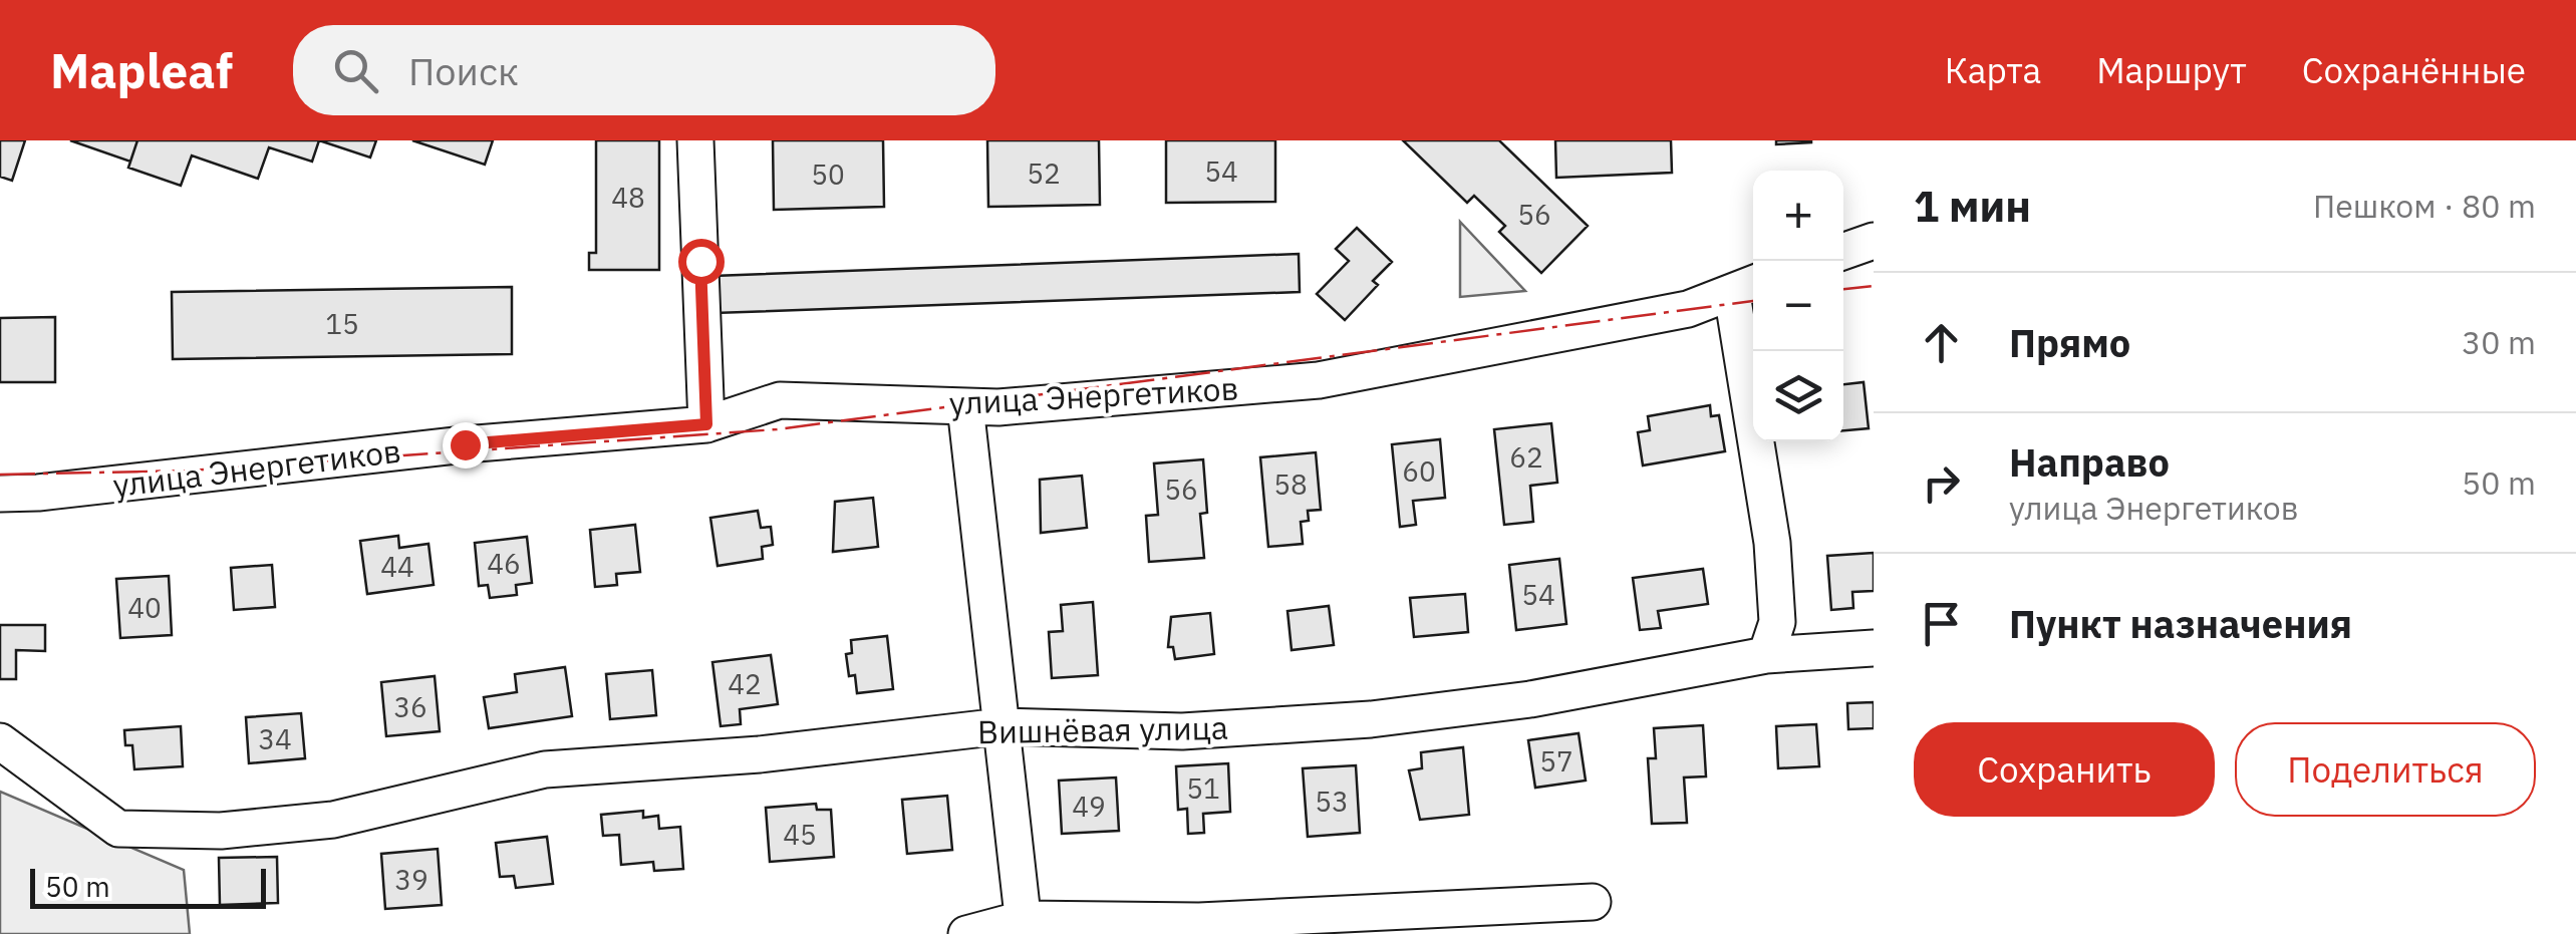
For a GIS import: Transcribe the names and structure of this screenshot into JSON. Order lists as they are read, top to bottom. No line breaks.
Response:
{"streets":{"street":["улица Энергетиков","Вишнёвая улица"]},"house_numbers":["54","52","50","48","56","15","62","60","58","56","46","44","54","40","42","36","34","57","51","53","49","45","39"],"scale_bar":"50 m","page":{"header":"Mapleaf","search":"Поиск","nav":["Карта","Маршрут","Сохранённые"],"heading":["1 мин","Пешком · 80 m"],"map_buttons":["+","−"],"list":[["Прямо","30 m"],["Направо","улица Энергетиков","50 m"],"Пункт назначения"],"buttons":["Сохранить","Поделиться"],"scale":"50 m"}}
